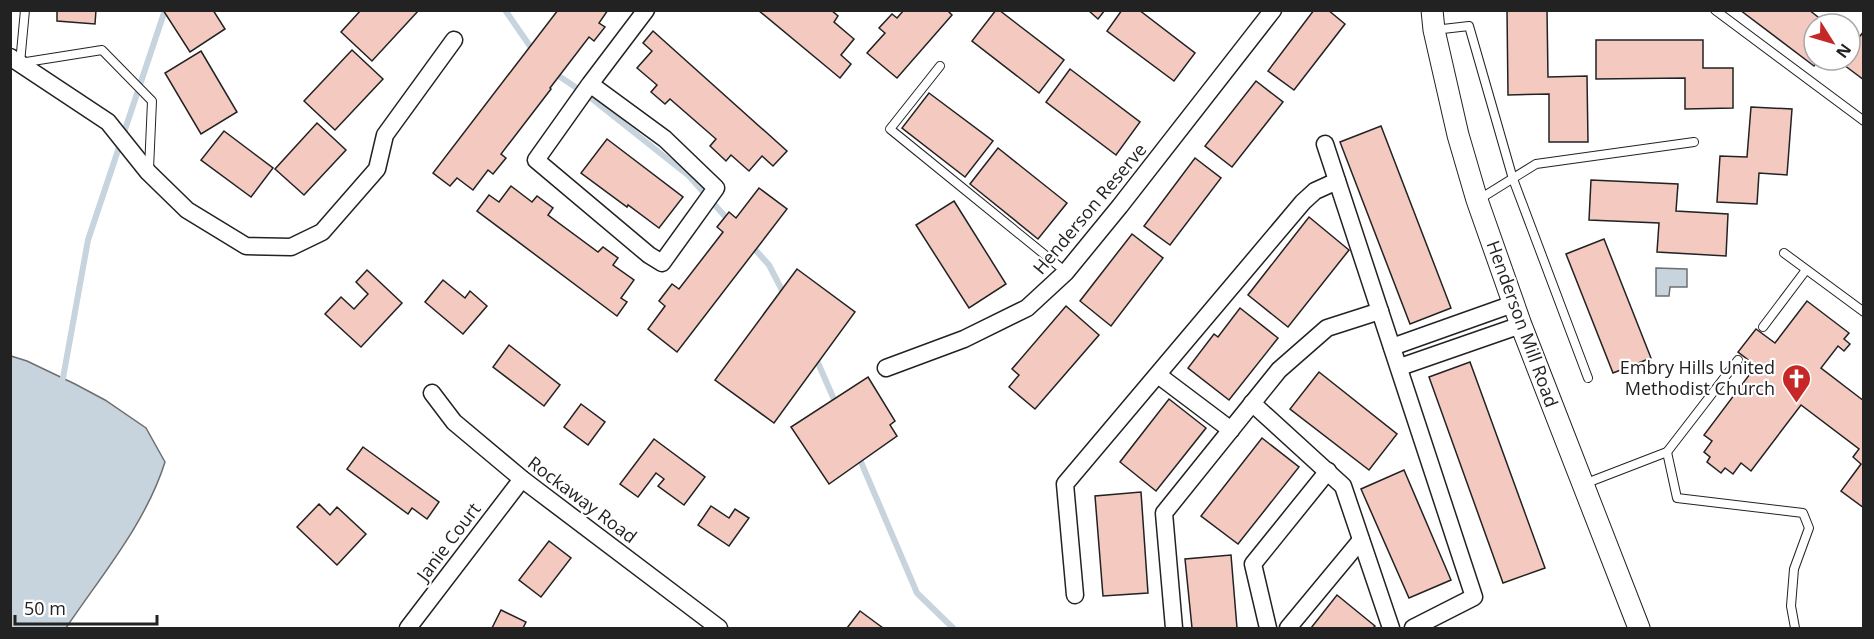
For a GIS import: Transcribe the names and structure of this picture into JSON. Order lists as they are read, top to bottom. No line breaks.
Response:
{"streets":{"street":["Henderson Reserve","Henderson Mill Road","Rockaway Road","Janie Court"]},"crossings":[["Rockaway Road","Janie Court"]],"places":{"church":["Embry Hills United Methodist Church"]},"scale_bar":"50 m","north":"bottom right"}
